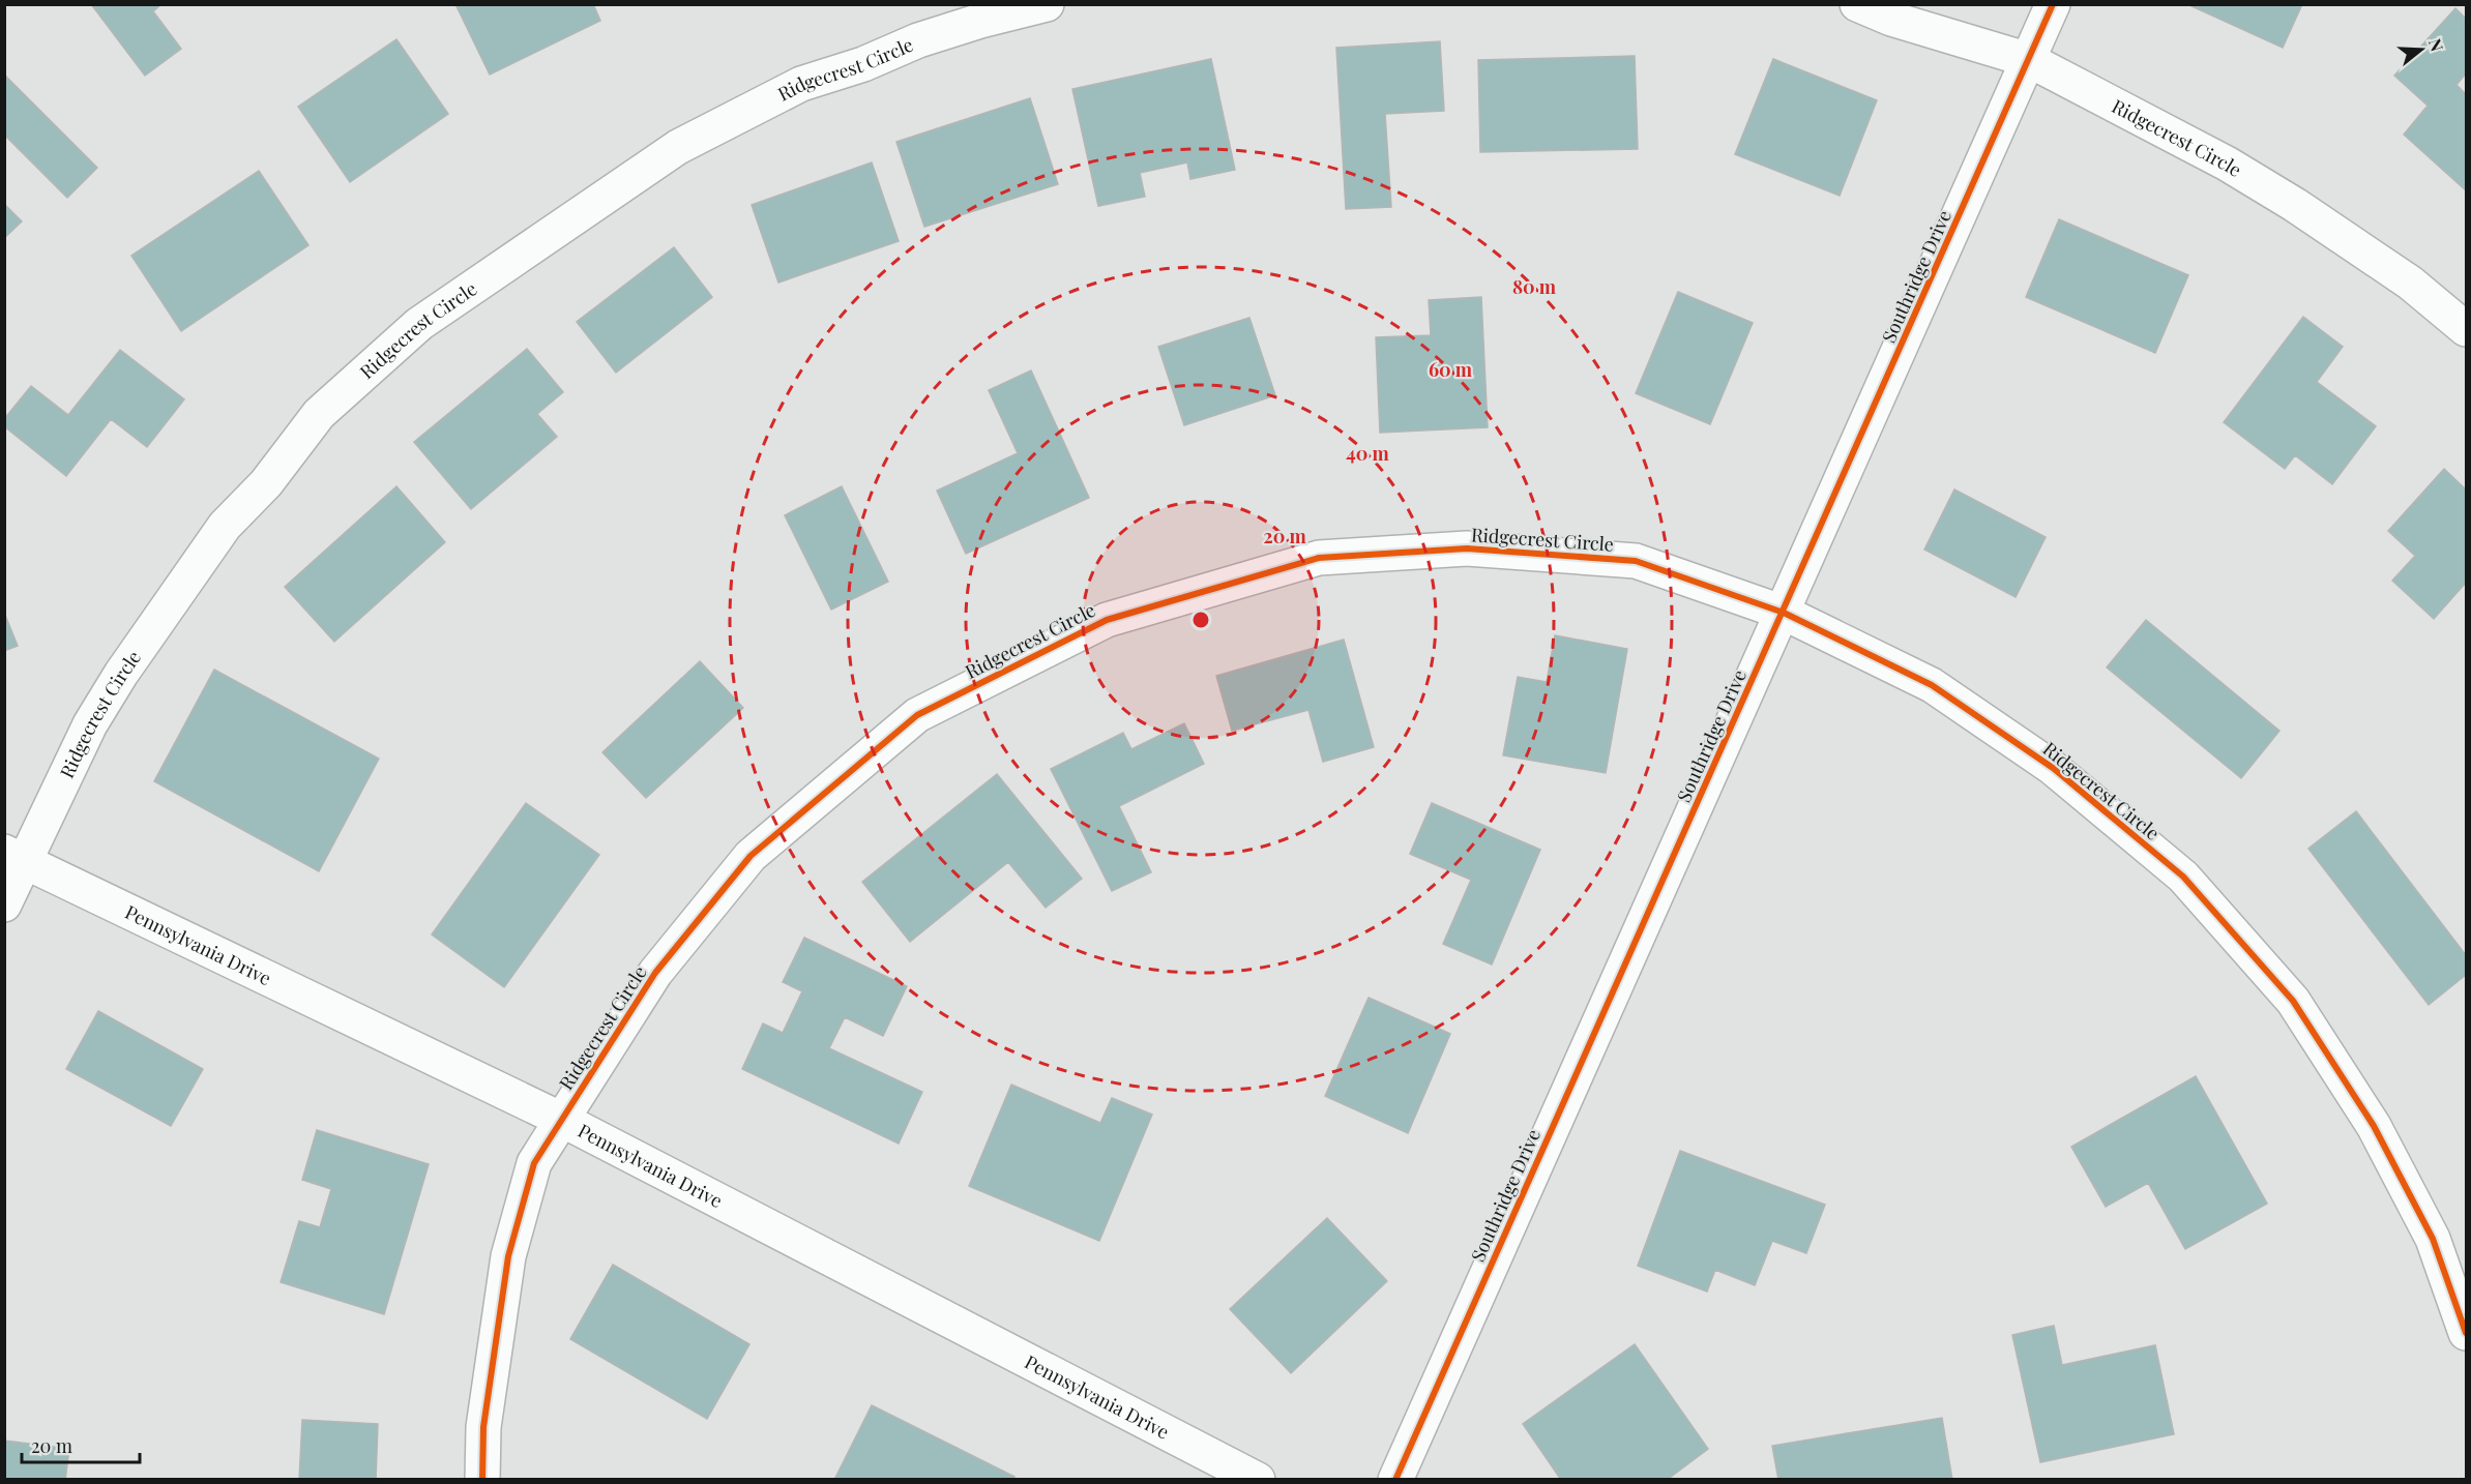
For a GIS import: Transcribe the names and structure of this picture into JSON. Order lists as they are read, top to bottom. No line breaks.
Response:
{"streets":{"street":["Ridgecrest Circle","Southridge Drive","Pennsylvania Drive"]},"crossings":[["Ridgecrest Circle","Southridge Drive"],["Ridgecrest Circle","Pennsylvania Drive"]],"scale_bar":"20 m","north":"right","rings":["80 m","60 m","40 m","20 m"]}
